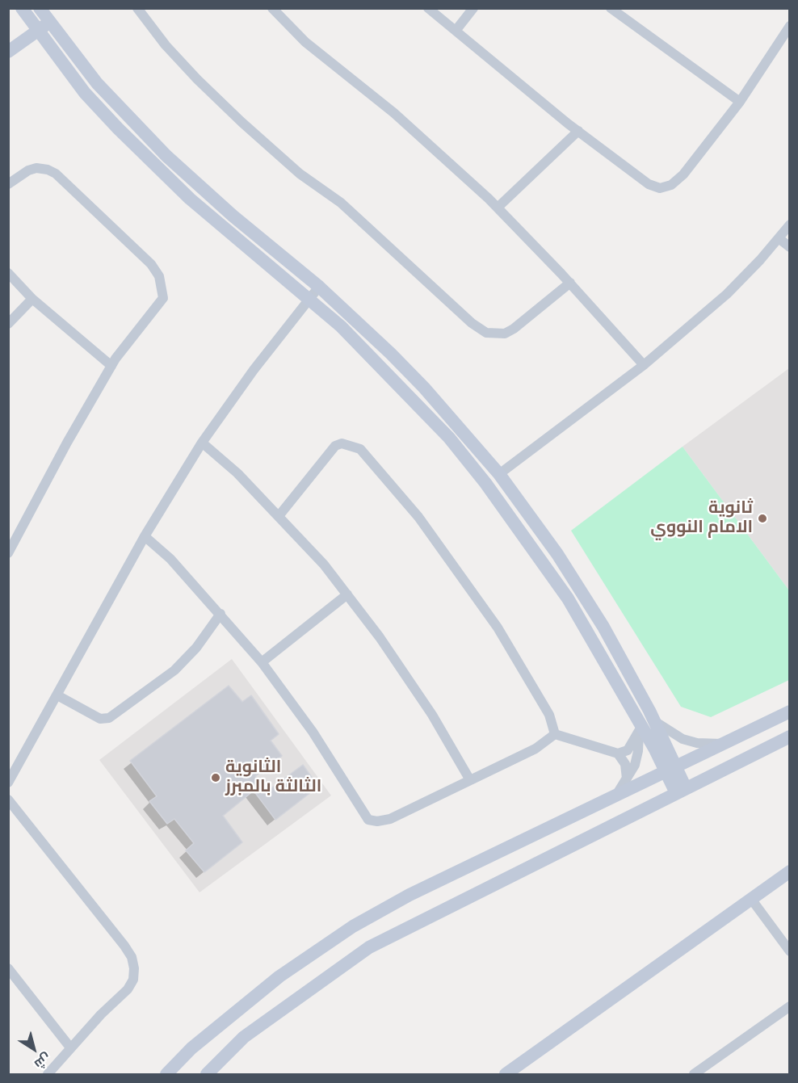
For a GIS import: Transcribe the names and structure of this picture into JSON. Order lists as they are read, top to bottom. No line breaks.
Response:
{"places":["ثانوية الامام النووي","الثانوية الثالثة بالمبرز"],"north":"bottom right"}
